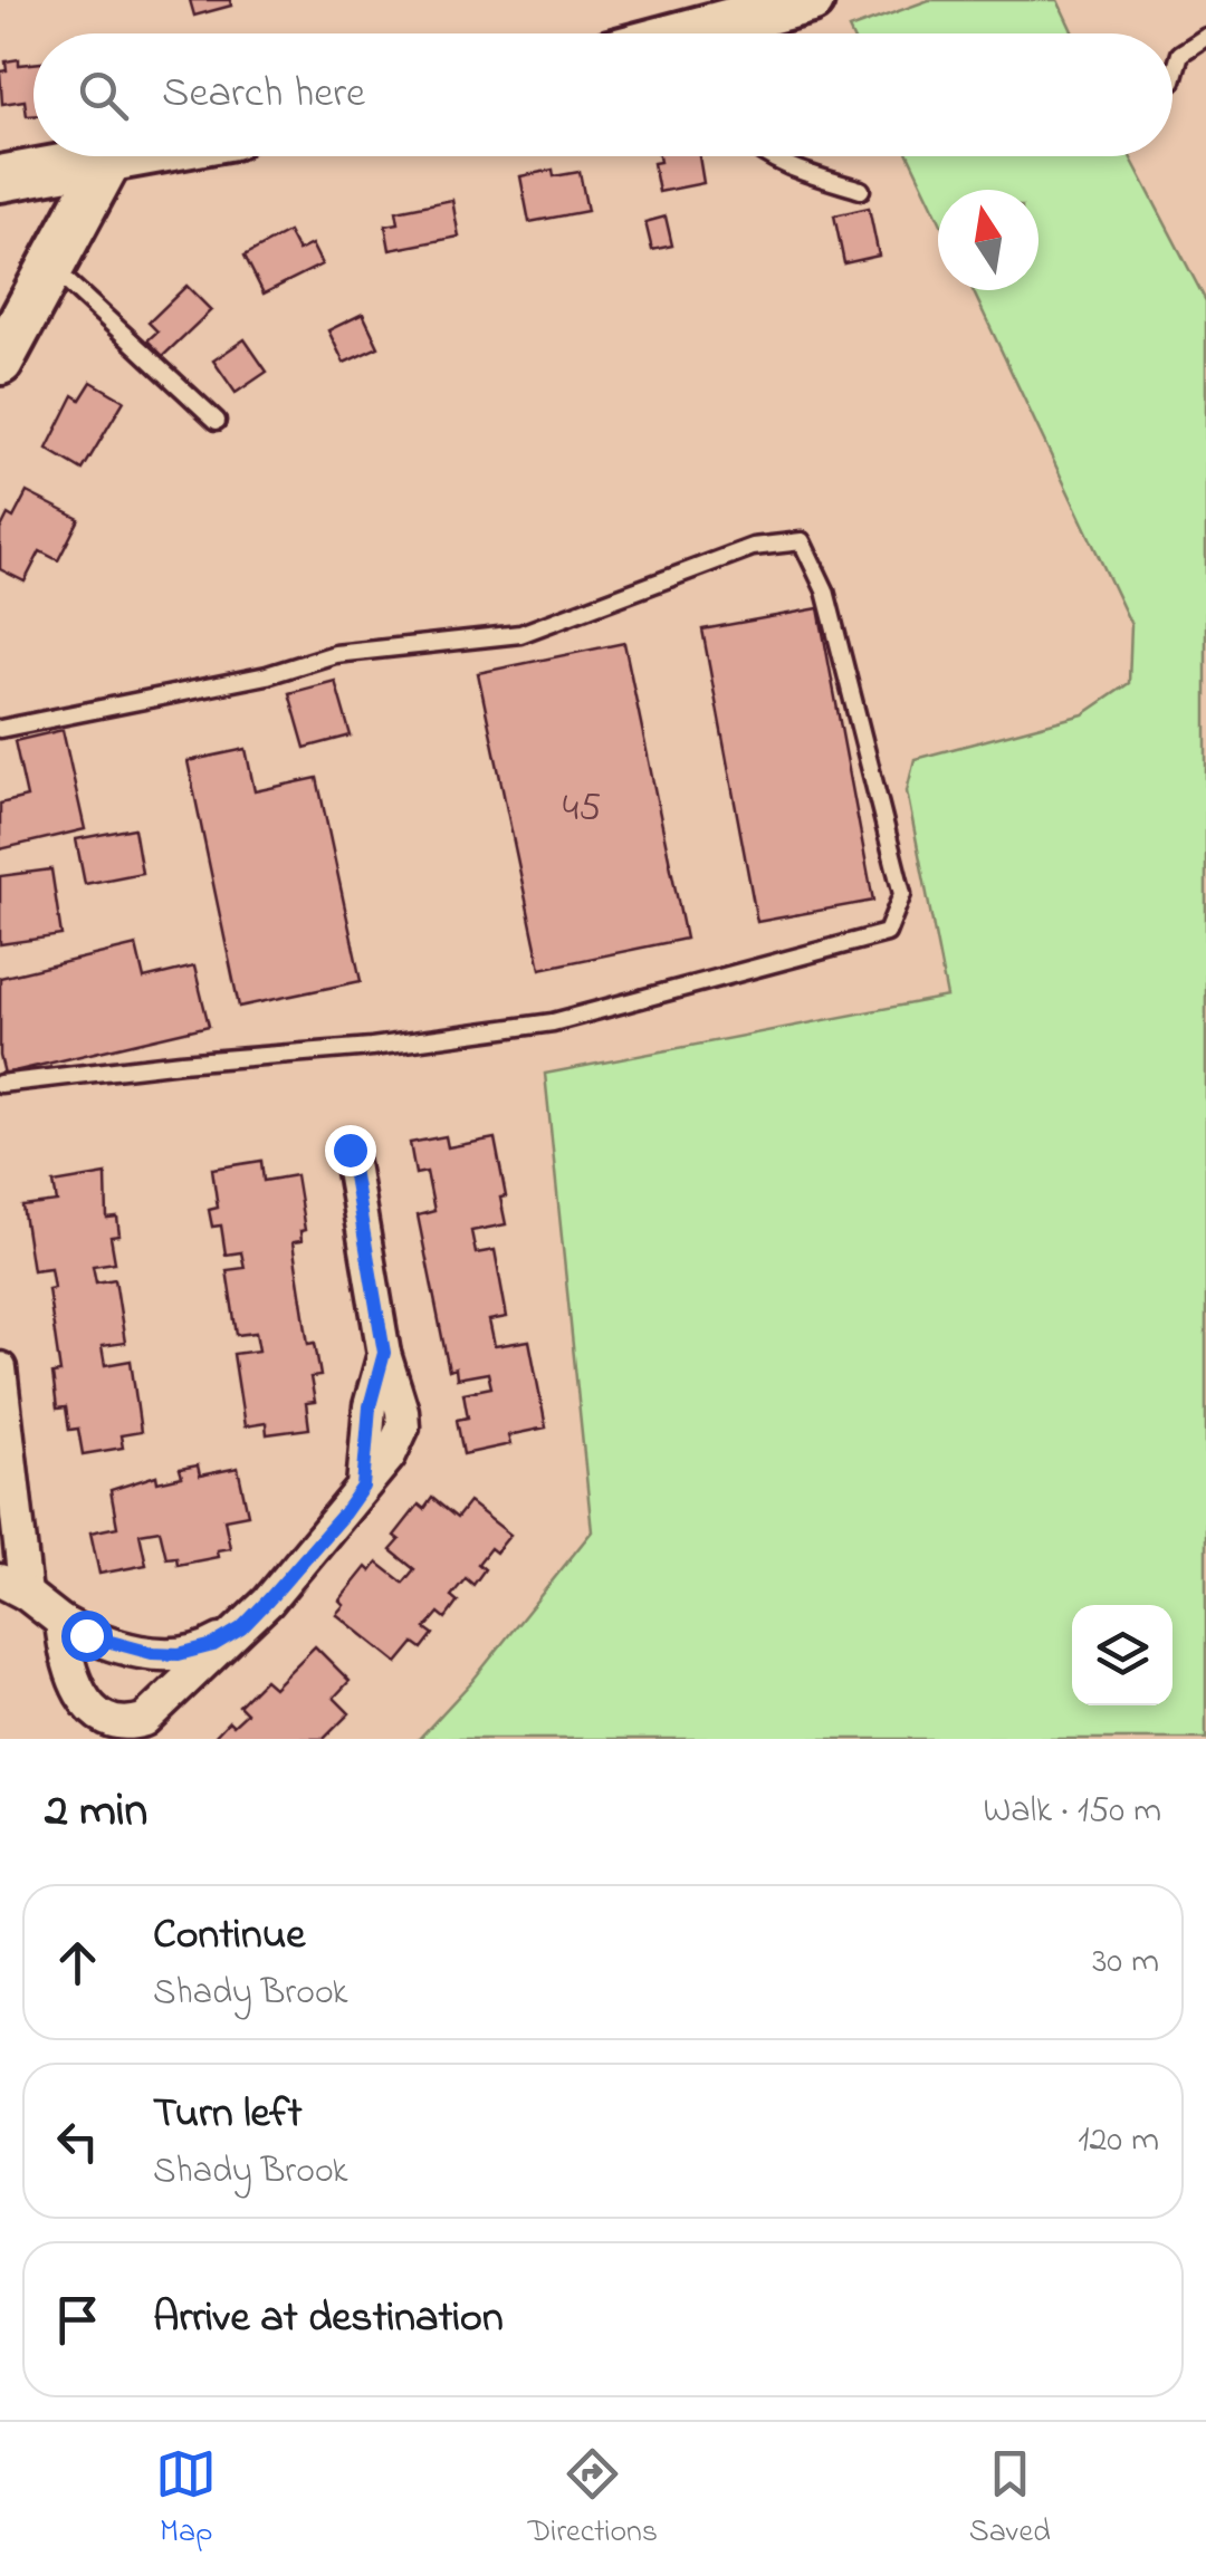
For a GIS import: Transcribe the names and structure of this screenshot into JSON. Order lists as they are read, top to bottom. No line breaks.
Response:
{"house_numbers":["45"],"north":"top","page":{"search":"Search here","heading":["2 min","Walk · 150 m"],"list":[["Continue","Shady Brook","30 m"],["Turn left","Shady Brook","120 m"],"Arrive at destination"],"nav":["Map","Directions","Saved"]}}
